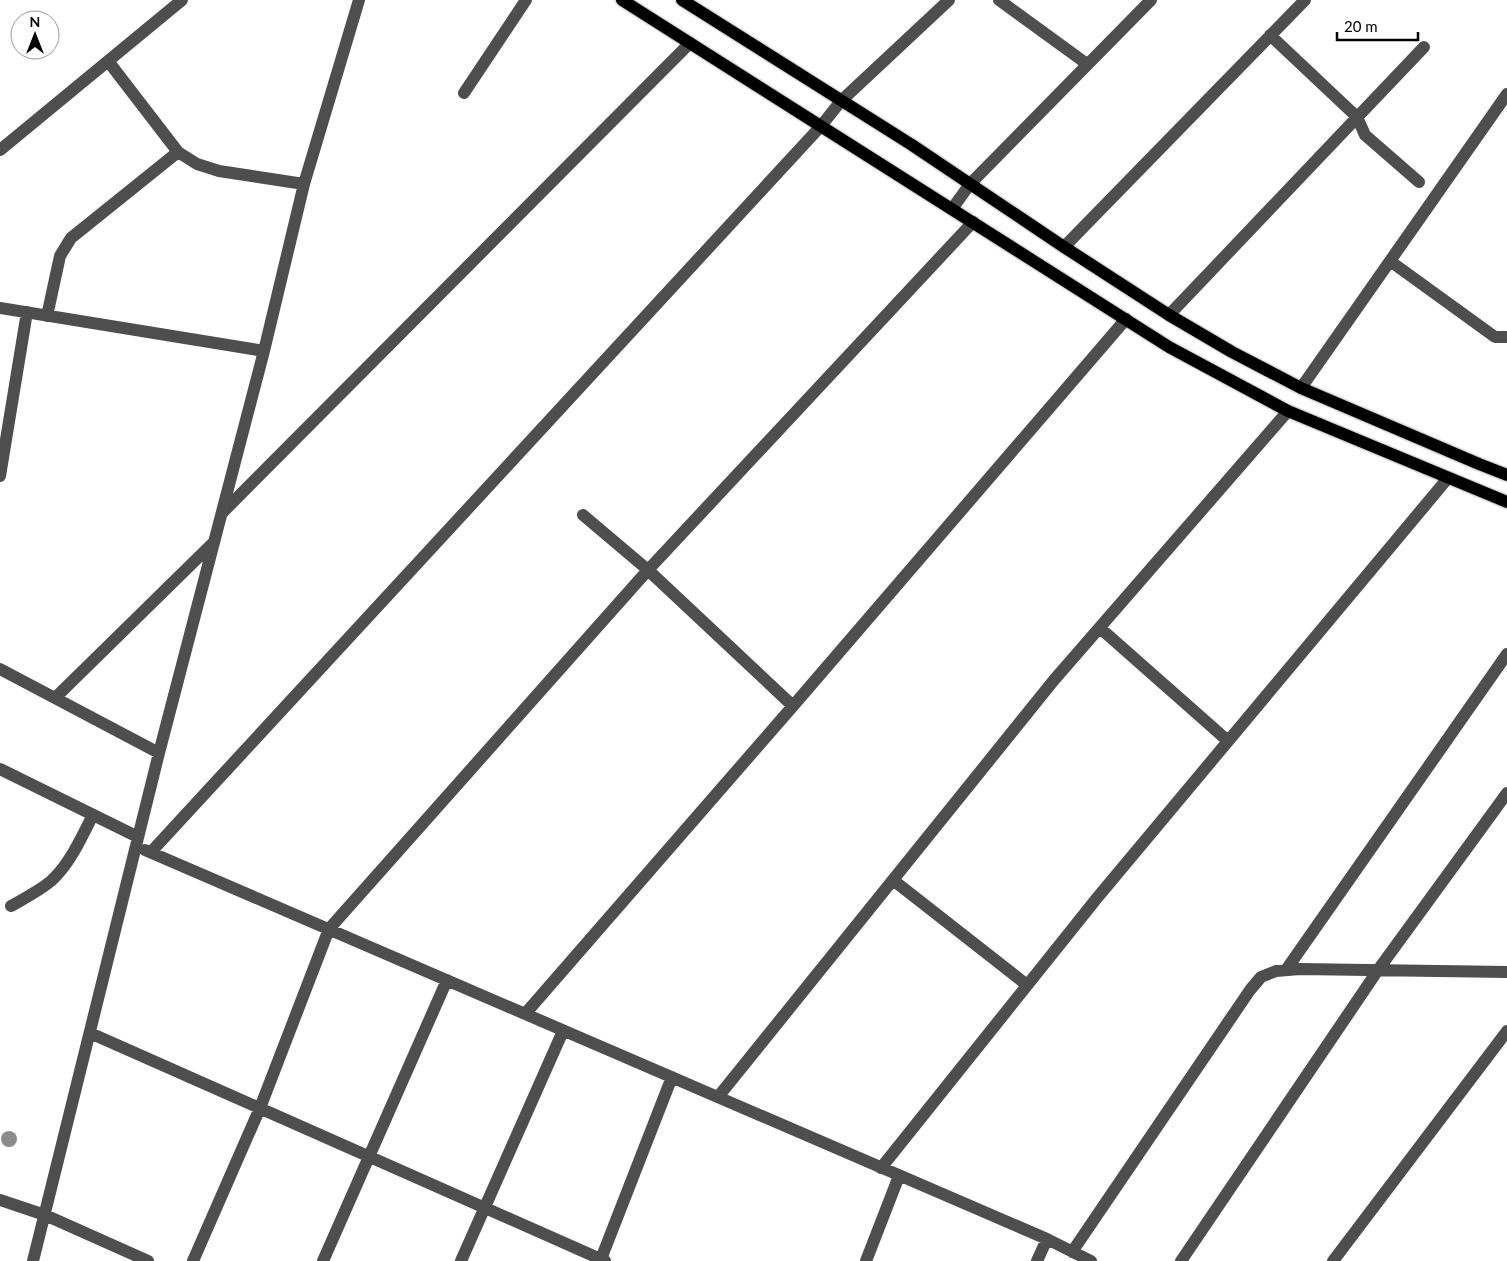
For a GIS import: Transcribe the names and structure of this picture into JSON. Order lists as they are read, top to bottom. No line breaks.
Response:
{"scale_bar":"20 m","north":"top"}
